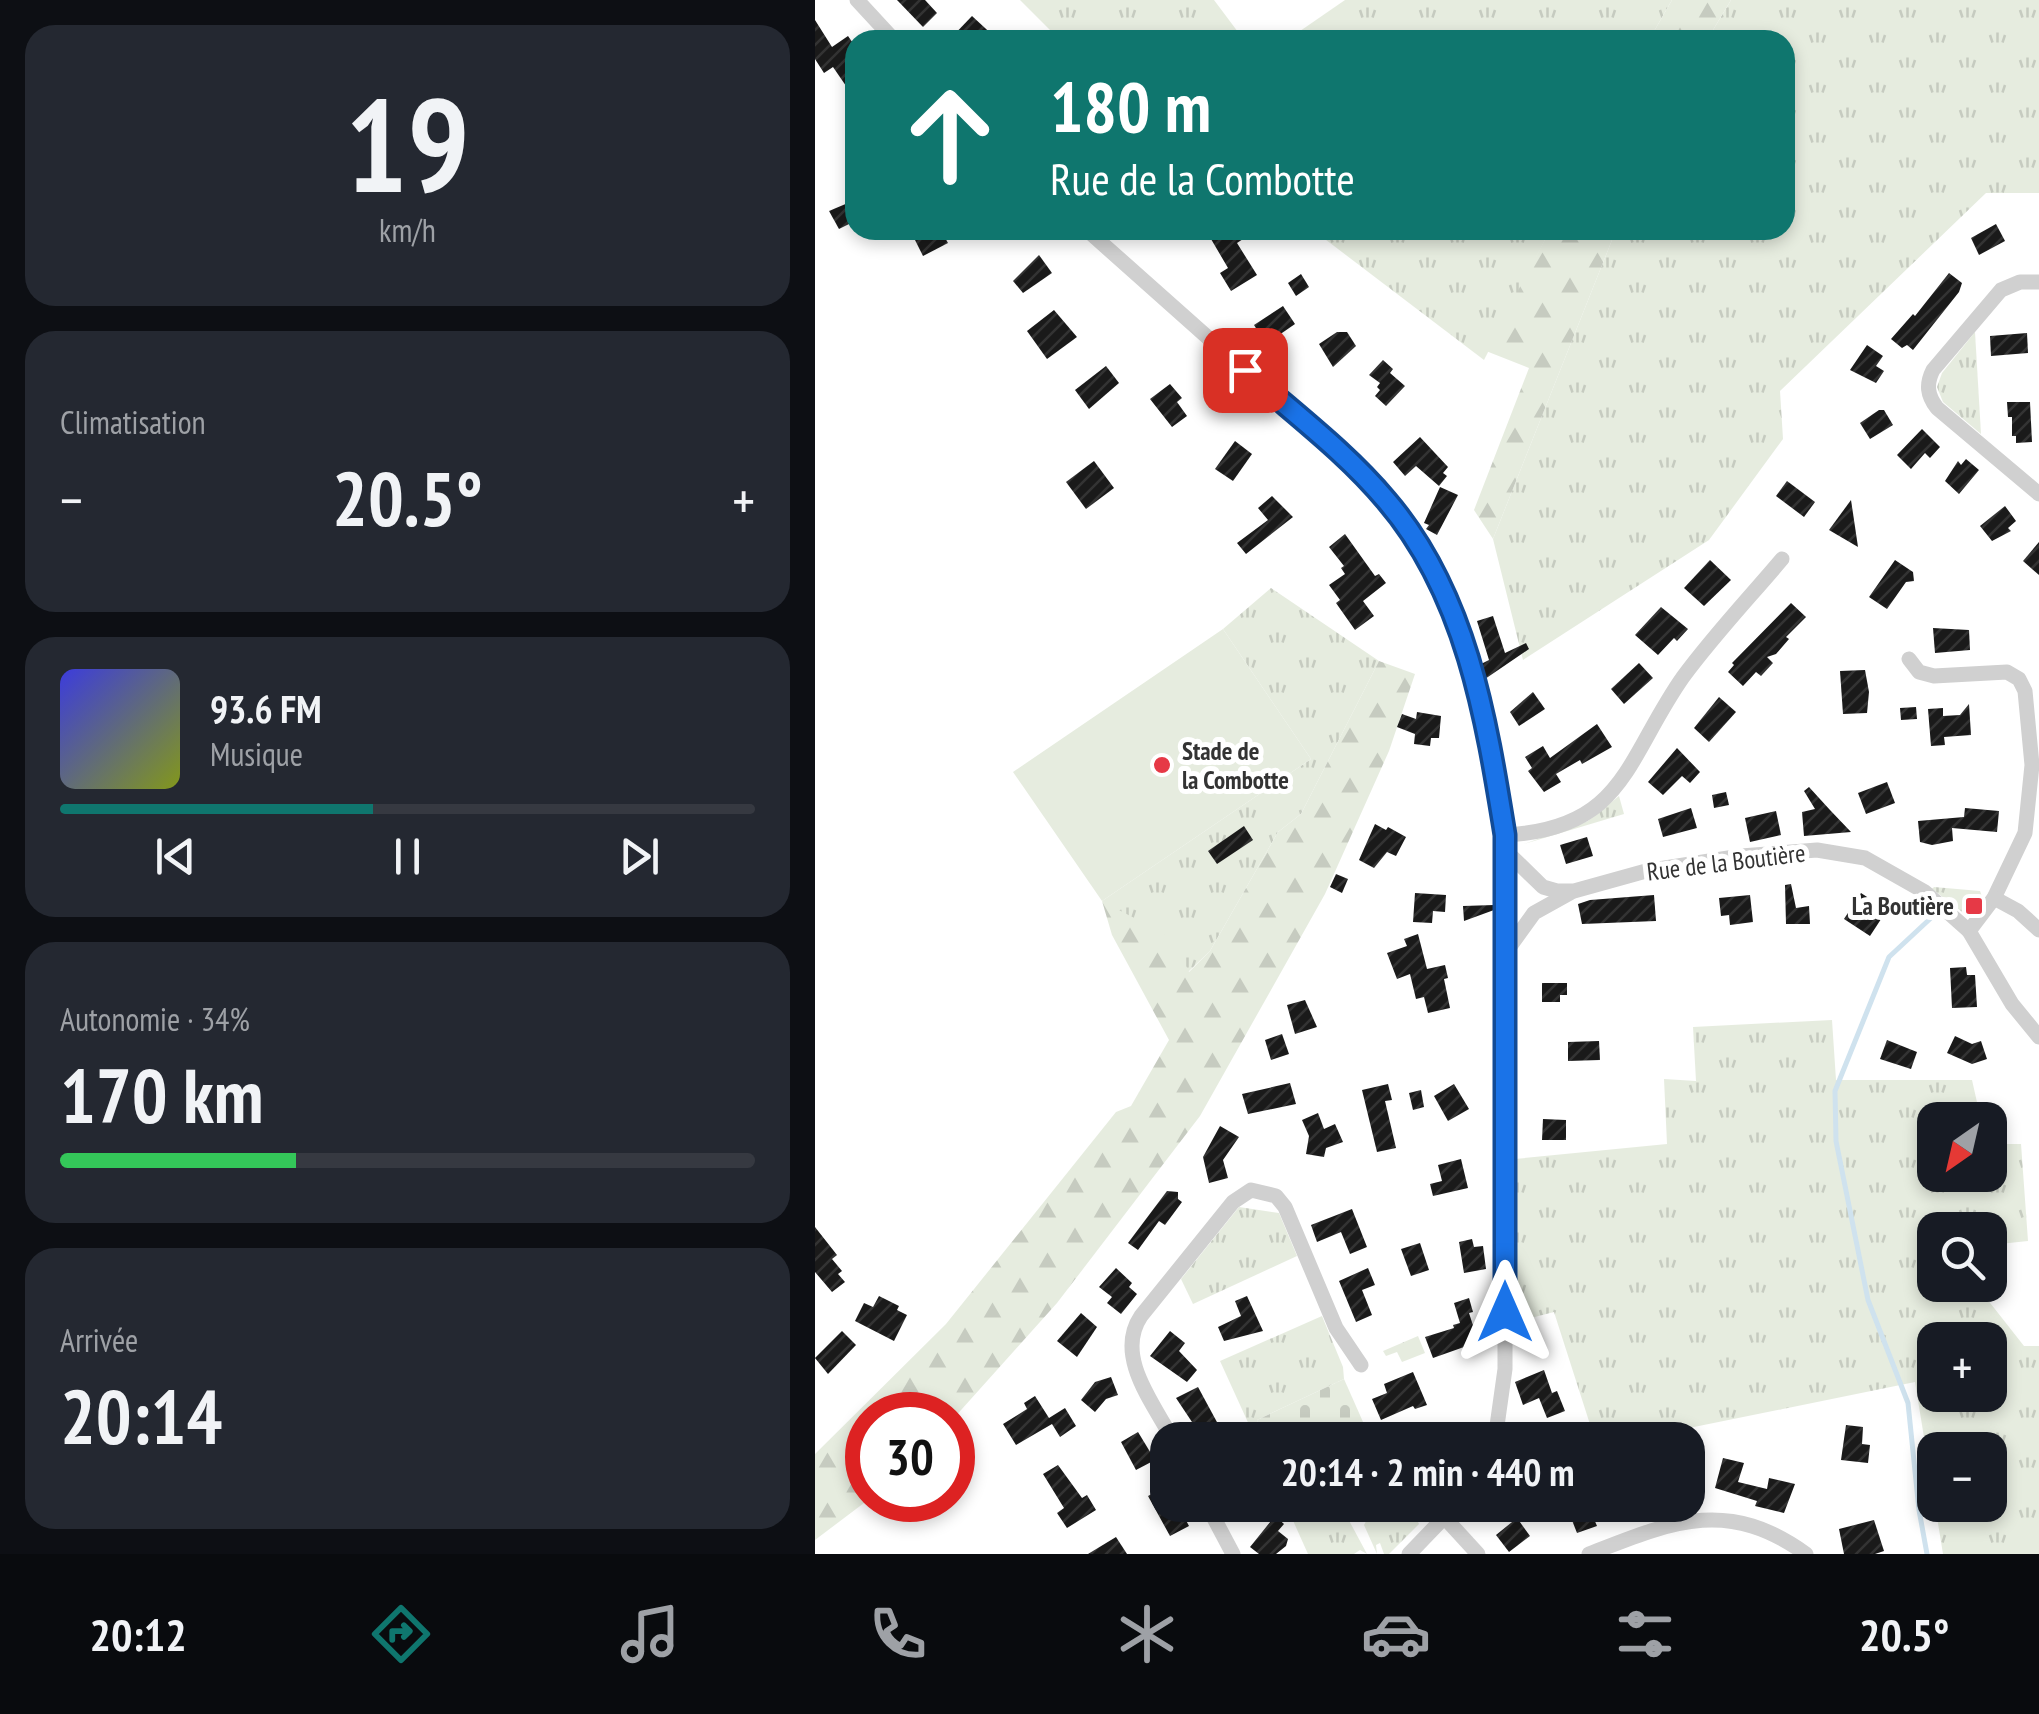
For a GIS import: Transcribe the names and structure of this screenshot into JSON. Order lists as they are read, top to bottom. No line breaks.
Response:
{"streets":{"street":["Rue de la Boutière"]},"places":{"other":["Stade de la Combotte"],"transit":["La Boutière"]},"north":"bottom left","page":{"tile":[["19","km/h"],"Climatisation",["Autonomie · 34%","170 km"],["Arrivée","20:14"]],"turn":["180 m","Rue de la Combotte"],"heat":["−","20.5°","+"],"song":["93.6 FM","Musique"],"map_buttons":["+","−"],"limit":"30","trip":"20:14 · 2 min · 440 m","tabs":["20:12","20.5°"]}}
